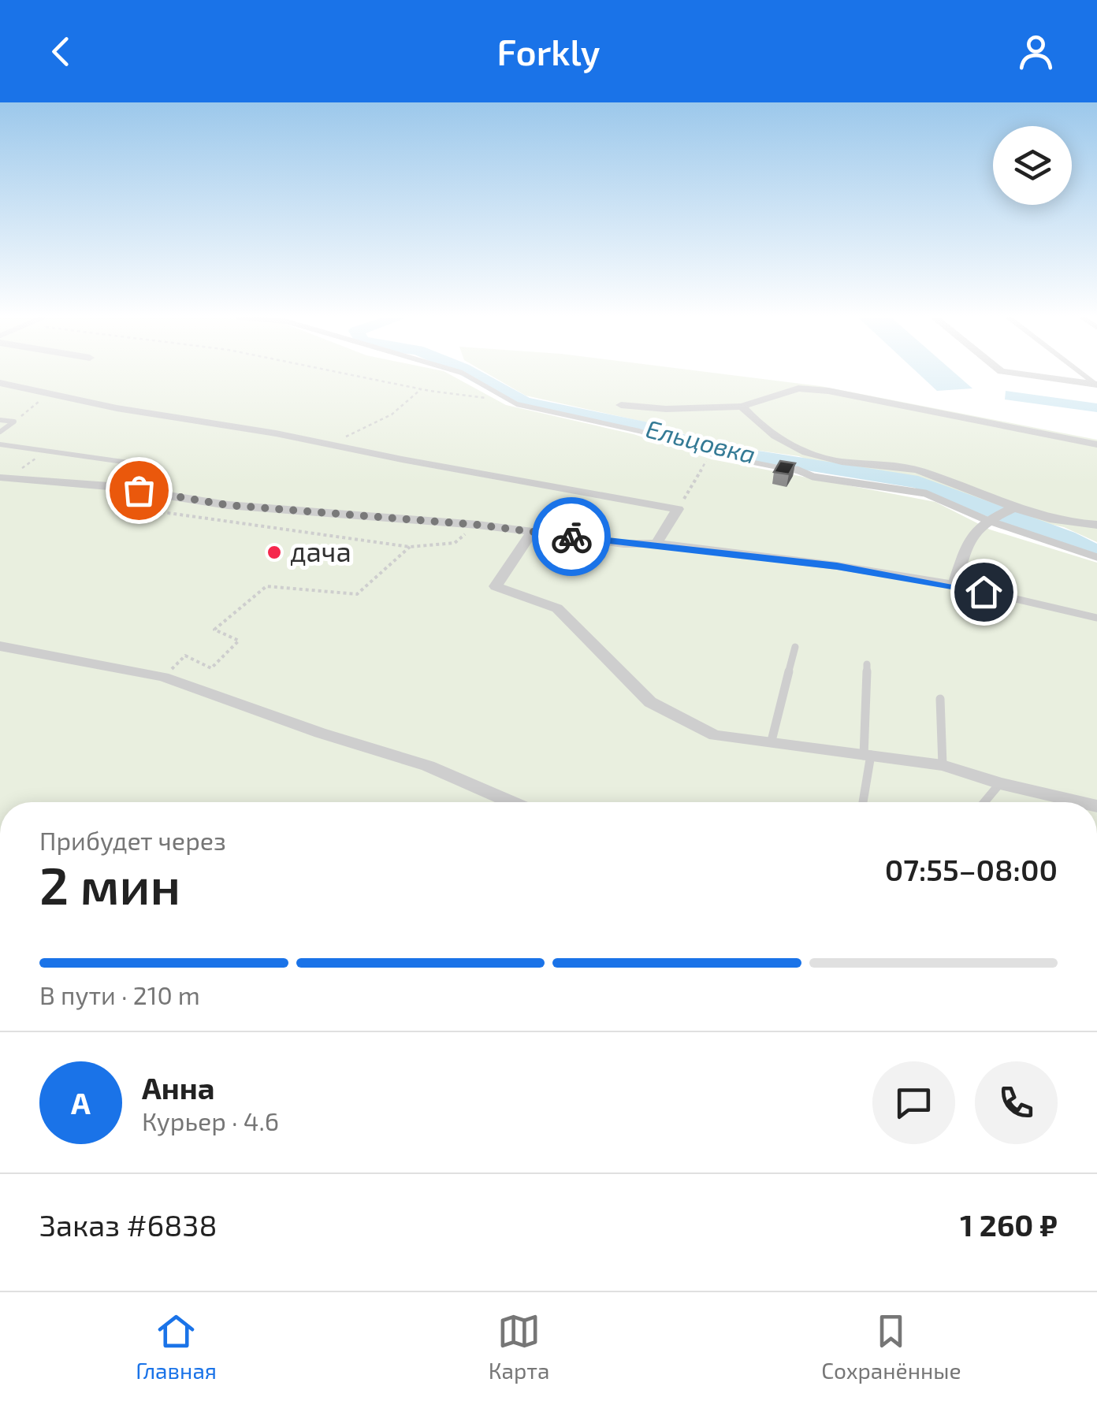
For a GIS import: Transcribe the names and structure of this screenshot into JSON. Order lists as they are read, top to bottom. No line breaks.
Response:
{"water":["Ельцовка"],"places":["дача"],"page":{"header":"Forkly","heading":["2 мин","Прибудет через","07:55–08:00"],"panel":["Анна","Курьер · 4.6","Заказ #6838","1 260 ₽"],"bar":"В пути · 210 m","round":"А","tabs":["Главная","Карта","Сохранённые"]}}
